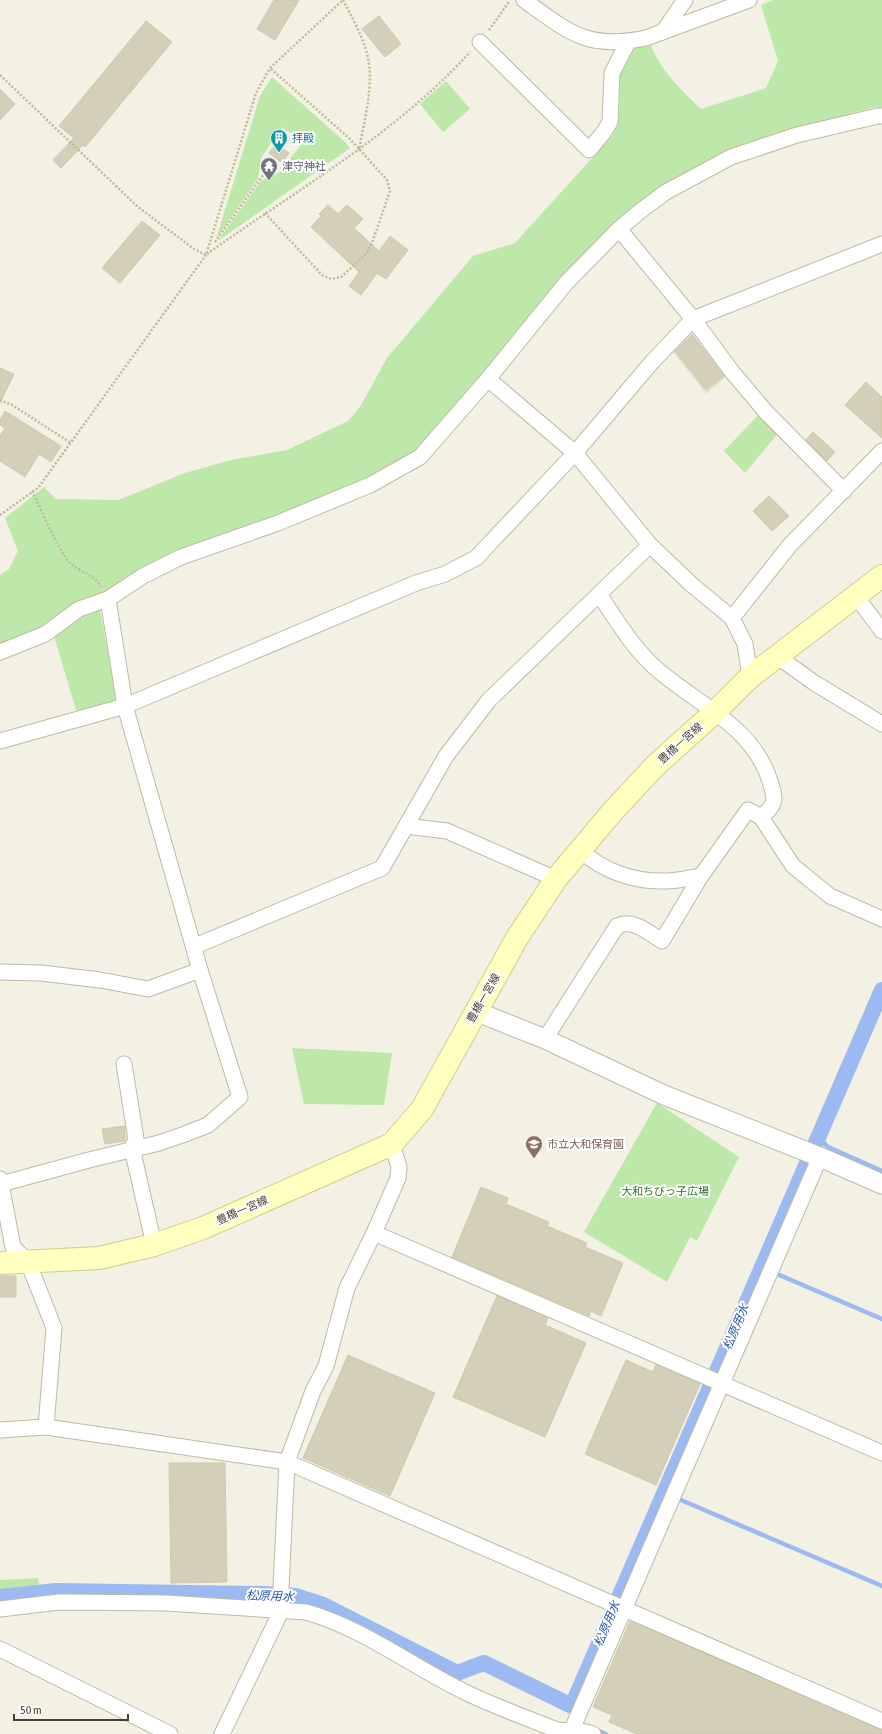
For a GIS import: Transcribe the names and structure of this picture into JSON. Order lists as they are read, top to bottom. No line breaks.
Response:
{"streets":{"main road":["豊橋一宮線"]},"water":["松原用水"],"parks":["大和ちびっ子広場"],"places":{"building":["拝殿"],"temple":["津守神社"],"school or university":["市立大和保育園"]},"scale_bar":"50 m"}
